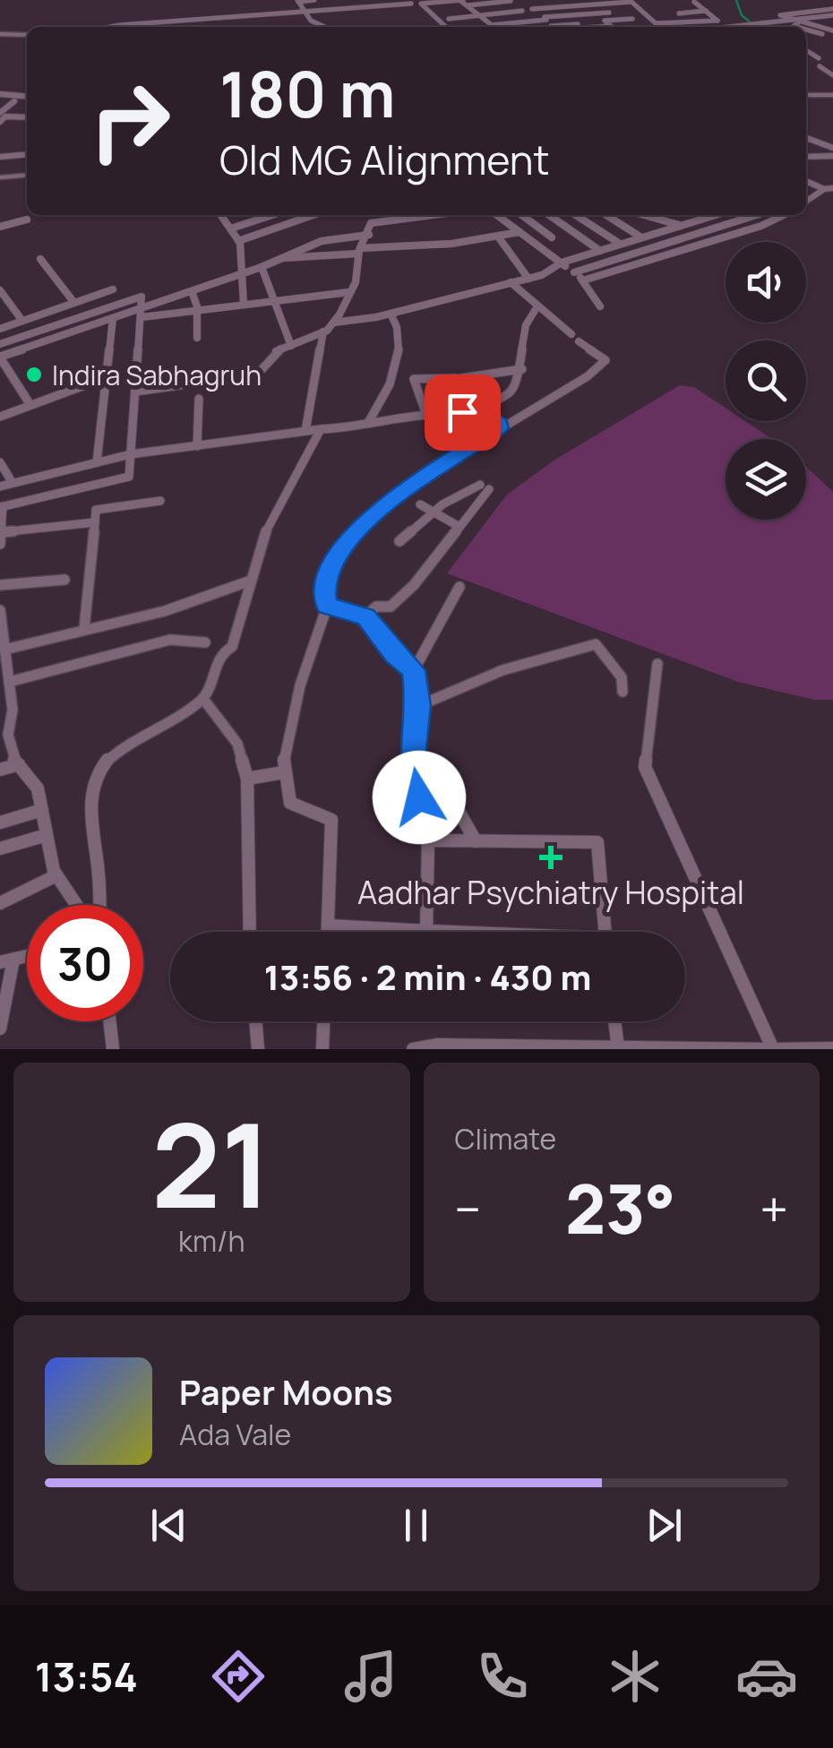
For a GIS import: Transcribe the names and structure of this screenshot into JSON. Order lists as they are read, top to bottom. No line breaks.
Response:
{"places":{"other":["Indira Sabhagruh"],"health":["Aadhar Psychiatry Hospital"]},"page":{"turn":["180 m","Old MG Alignment"],"limit":"30","trip":"13:56 · 2 min · 430 m","tile":[["21","km/h"],"Climate"],"heat":["−","23°","+"],"song":["Paper Moons","Ada Vale"],"tabs":"13:54"}}
